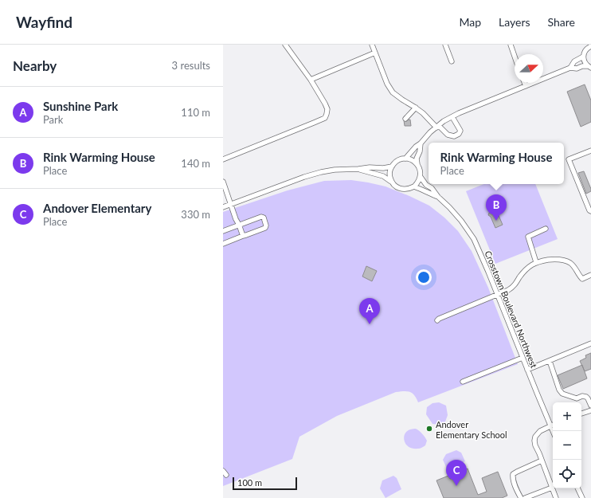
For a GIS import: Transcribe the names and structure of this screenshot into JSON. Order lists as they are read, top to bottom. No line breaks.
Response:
{"streets":{"street":["Crosstown Boulevard Northwest"]},"places":["Andover Elementary School"],"scale_bar":"100 m","north":"right","page":{"header":"Wayfind","nav":["Map","Layers","Share"],"heading":["Nearby","3 results"],"list":[{"mark":"A","name":"Sunshine Park","note":"Park","value":"110 m"},{"mark":"B","name":"Rink Warming House","note":"Place","value":"140 m"},{"mark":"C","name":"Andover Elementary","note":"Place","value":"330 m"}],"popup":["Rink Warming House","Place"],"pins":["B","A","C"],"map_buttons":["+","−"],"scale":"100 m"}}
